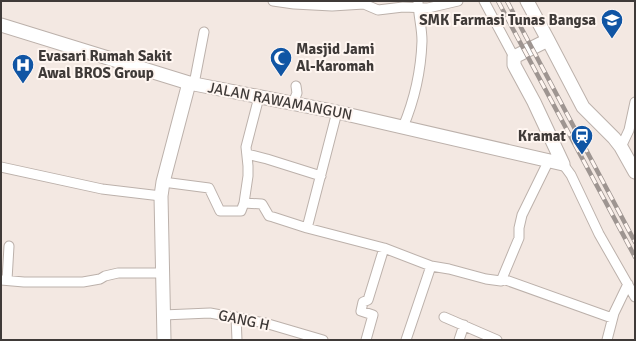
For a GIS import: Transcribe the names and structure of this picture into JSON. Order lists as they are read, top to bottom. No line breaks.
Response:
{"streets":{"street":["JALAN RAWAMANGUN","GANG H"]},"places":{"school or university":["SMK Farmasi Tunas Bangsa"],"mosque":["Masjid Jami Al-Karomah"],"hospital":["Evasari Rumah Sakit Awal BROS Group"],"station":["Kramat"]}}
